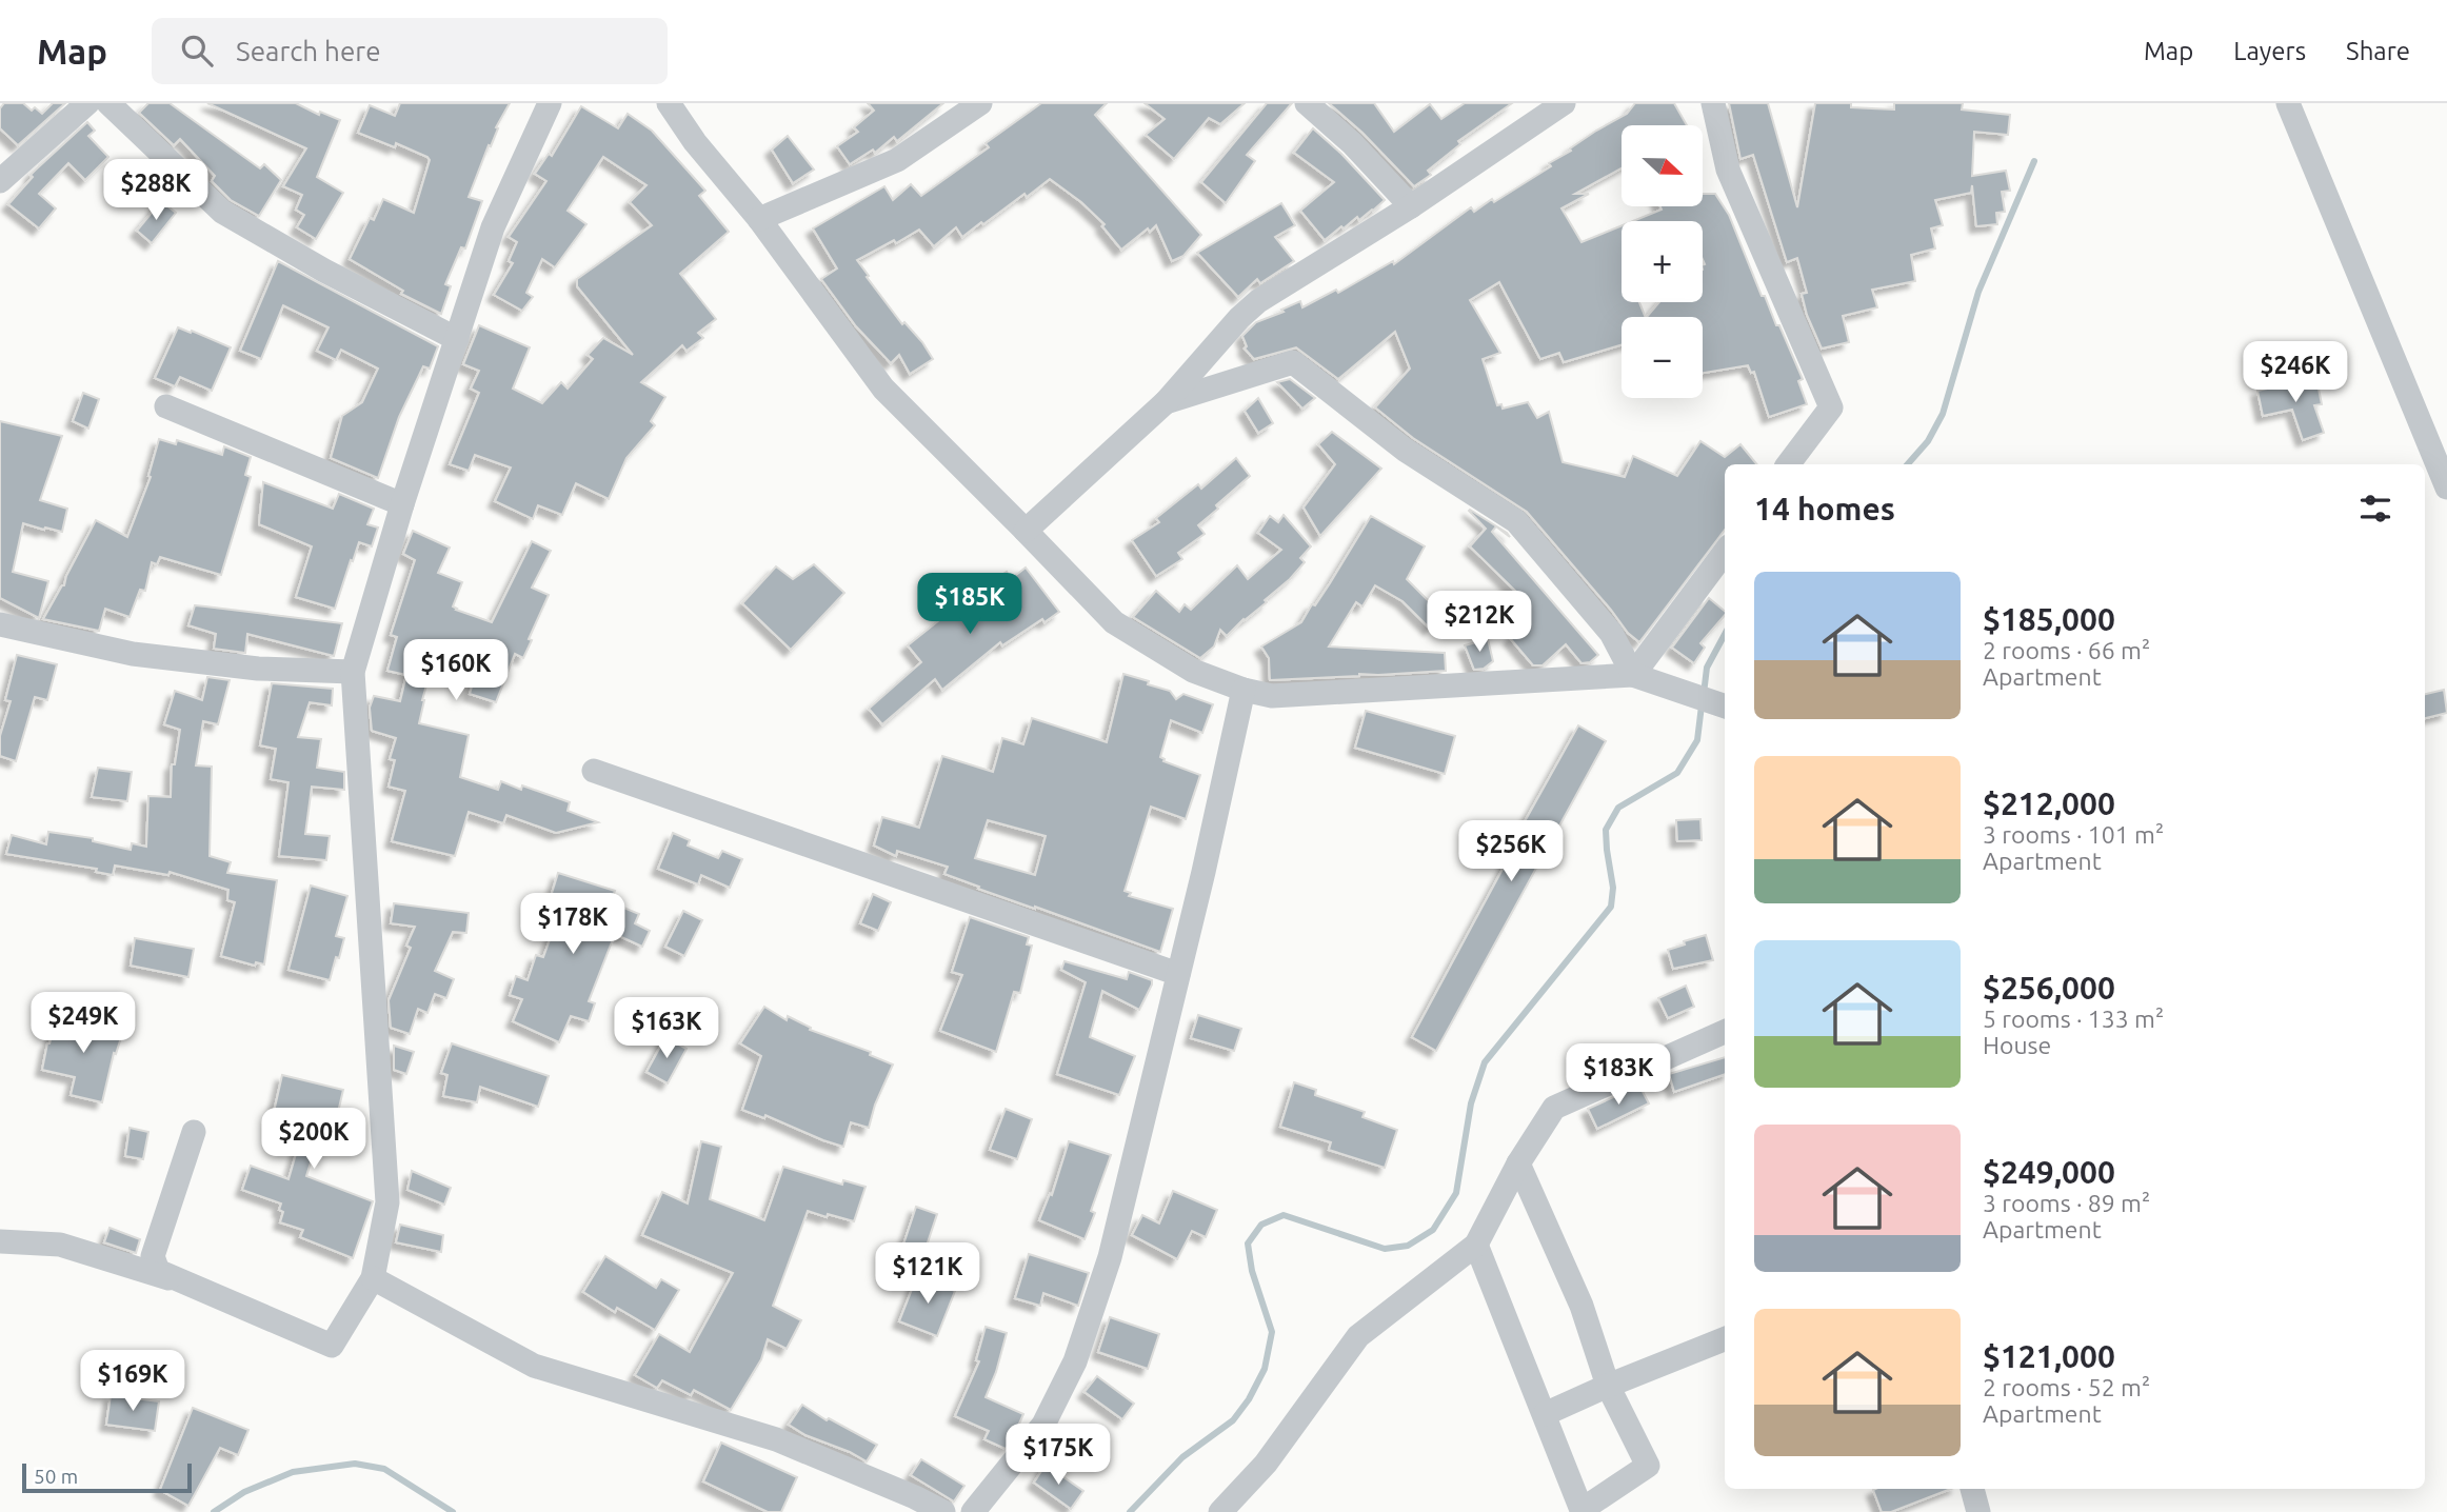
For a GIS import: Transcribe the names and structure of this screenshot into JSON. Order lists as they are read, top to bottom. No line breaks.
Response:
{"scale_bar":"50 m","north":"right","page":{"header":"Map","search":"Search here","nav":["Map","Layers","Share"],"map_buttons":["+","−"],"price":["$288K","$246K","$185K","$212K","$160K","$256K","$178K","$249K","$163K","$183K","$200K","$121K","$169K","$175K"],"heading":"14 homes","list":[{"name":"$185,000","note":"2 rooms · 66 m² · Apartment"},{"name":"$212,000","note":"3 rooms · 101 m² · Apartment"},{"name":"$256,000","note":"5 rooms · 133 m² · House"},{"name":"$249,000","note":"3 rooms · 89 m² · Apartment"},{"name":"$121,000","note":"2 rooms · 52 m² · Apartment"}],"scale":"50 m"}}
